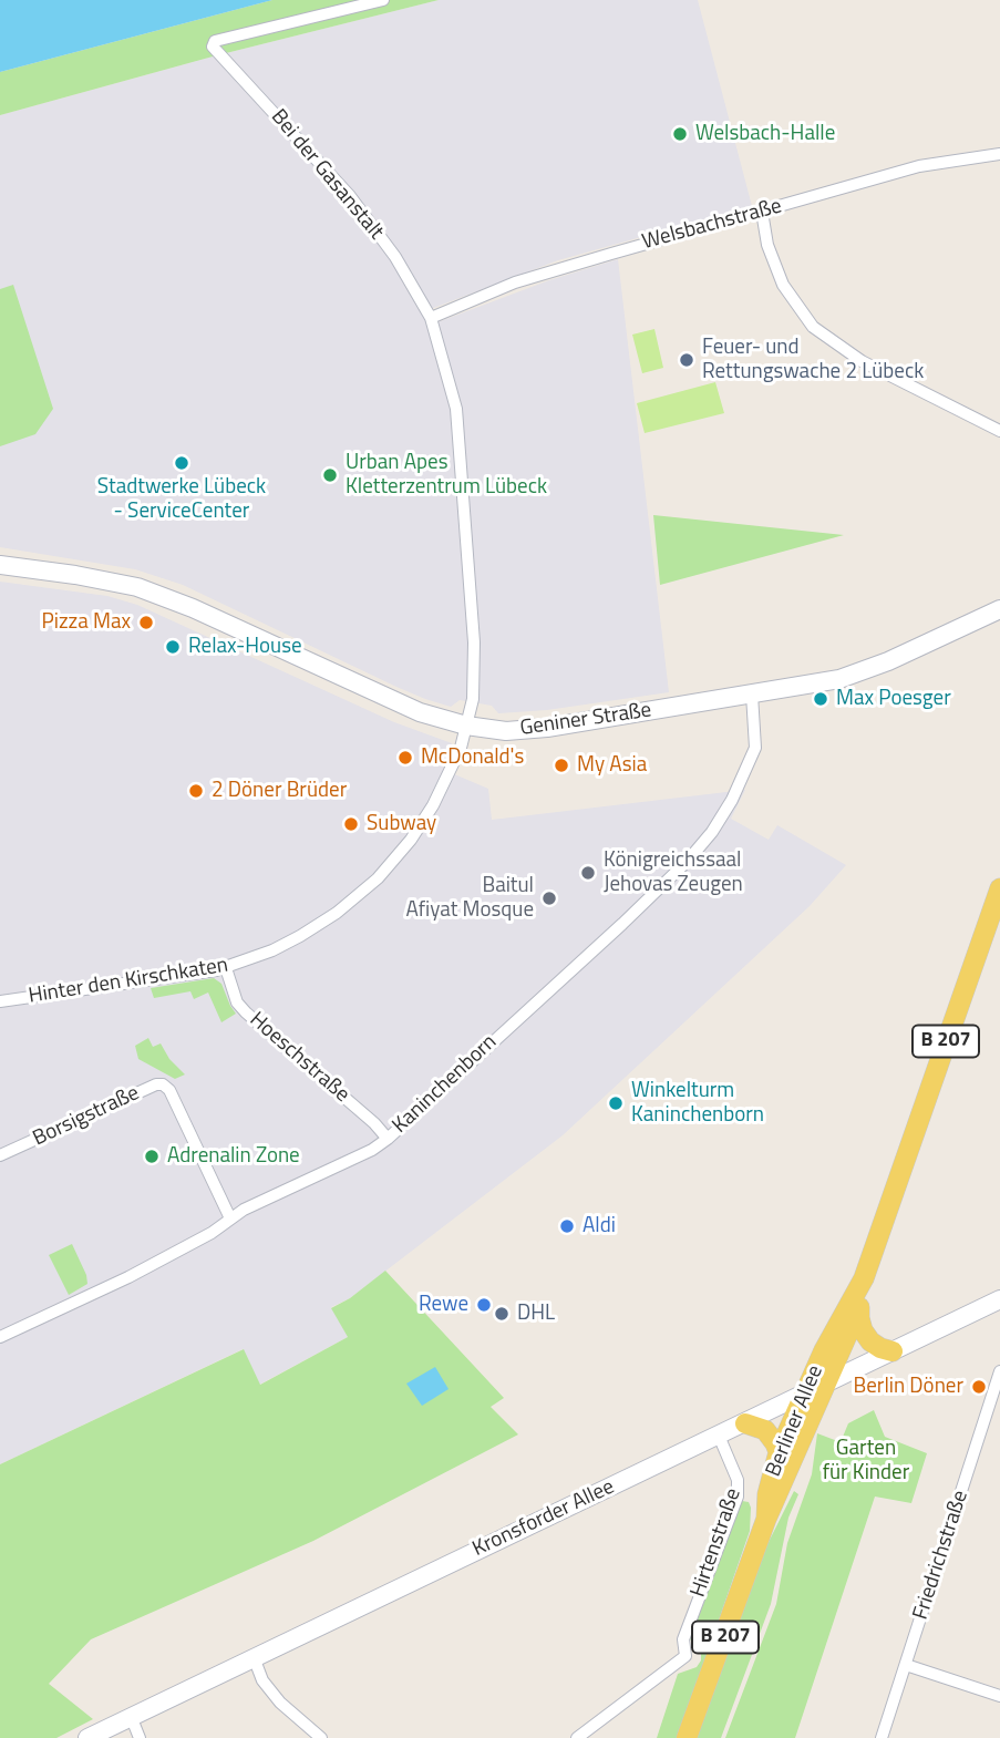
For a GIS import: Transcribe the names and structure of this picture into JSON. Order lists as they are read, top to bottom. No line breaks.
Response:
{"streets":{"main road":["Geniner Straße","B 207","Berliner Allee","Kronsforder Allee"],"street":["Bei der Gasanstalt","Welsbachstraße","Hinter den Kirschkaten","Hoeschstraße","Kaninchenborn","Borsigstraße","Hirtenstraße","Friedrichstraße"]},"crossings":[["Bei der Gasanstalt","Welsbachstraße"],["Bei der Gasanstalt","Geniner Straße"],["Bei der Gasanstalt","Hinter den Kirschkaten"],["Geniner Straße","Hinter den Kirschkaten"],["Geniner Straße","Kaninchenborn"],["Hinter den Kirschkaten","Hoeschstraße"],["B 207","Berliner Allee"],["B 207","Kronsforder Allee"],["Hoeschstraße","Kaninchenborn"],["Kaninchenborn","Borsigstraße"],["Berliner Allee","Kronsforder Allee"],["Kronsforder Allee","Hirtenstraße"]],"parks":["Garten für Kinder"],"places":["Welsbach-Halle","Feuer- und Rettungswache 2 Lübeck","Stadtwerke Lübeck - ServiceCenter","Urban Apes Kletterzentrum Lübeck","Pizza Max","Relax-House","Max Poesger","McDonald's","My Asia","2 Döner Brüder","Subway","Königreichssaal Jehovas Zeugen","Baitul Afiyat Mosque","Winkelturm Kaninchenborn","Adrenalin Zone","Aldi","Rewe","DHL","Berlin Döner"]}
